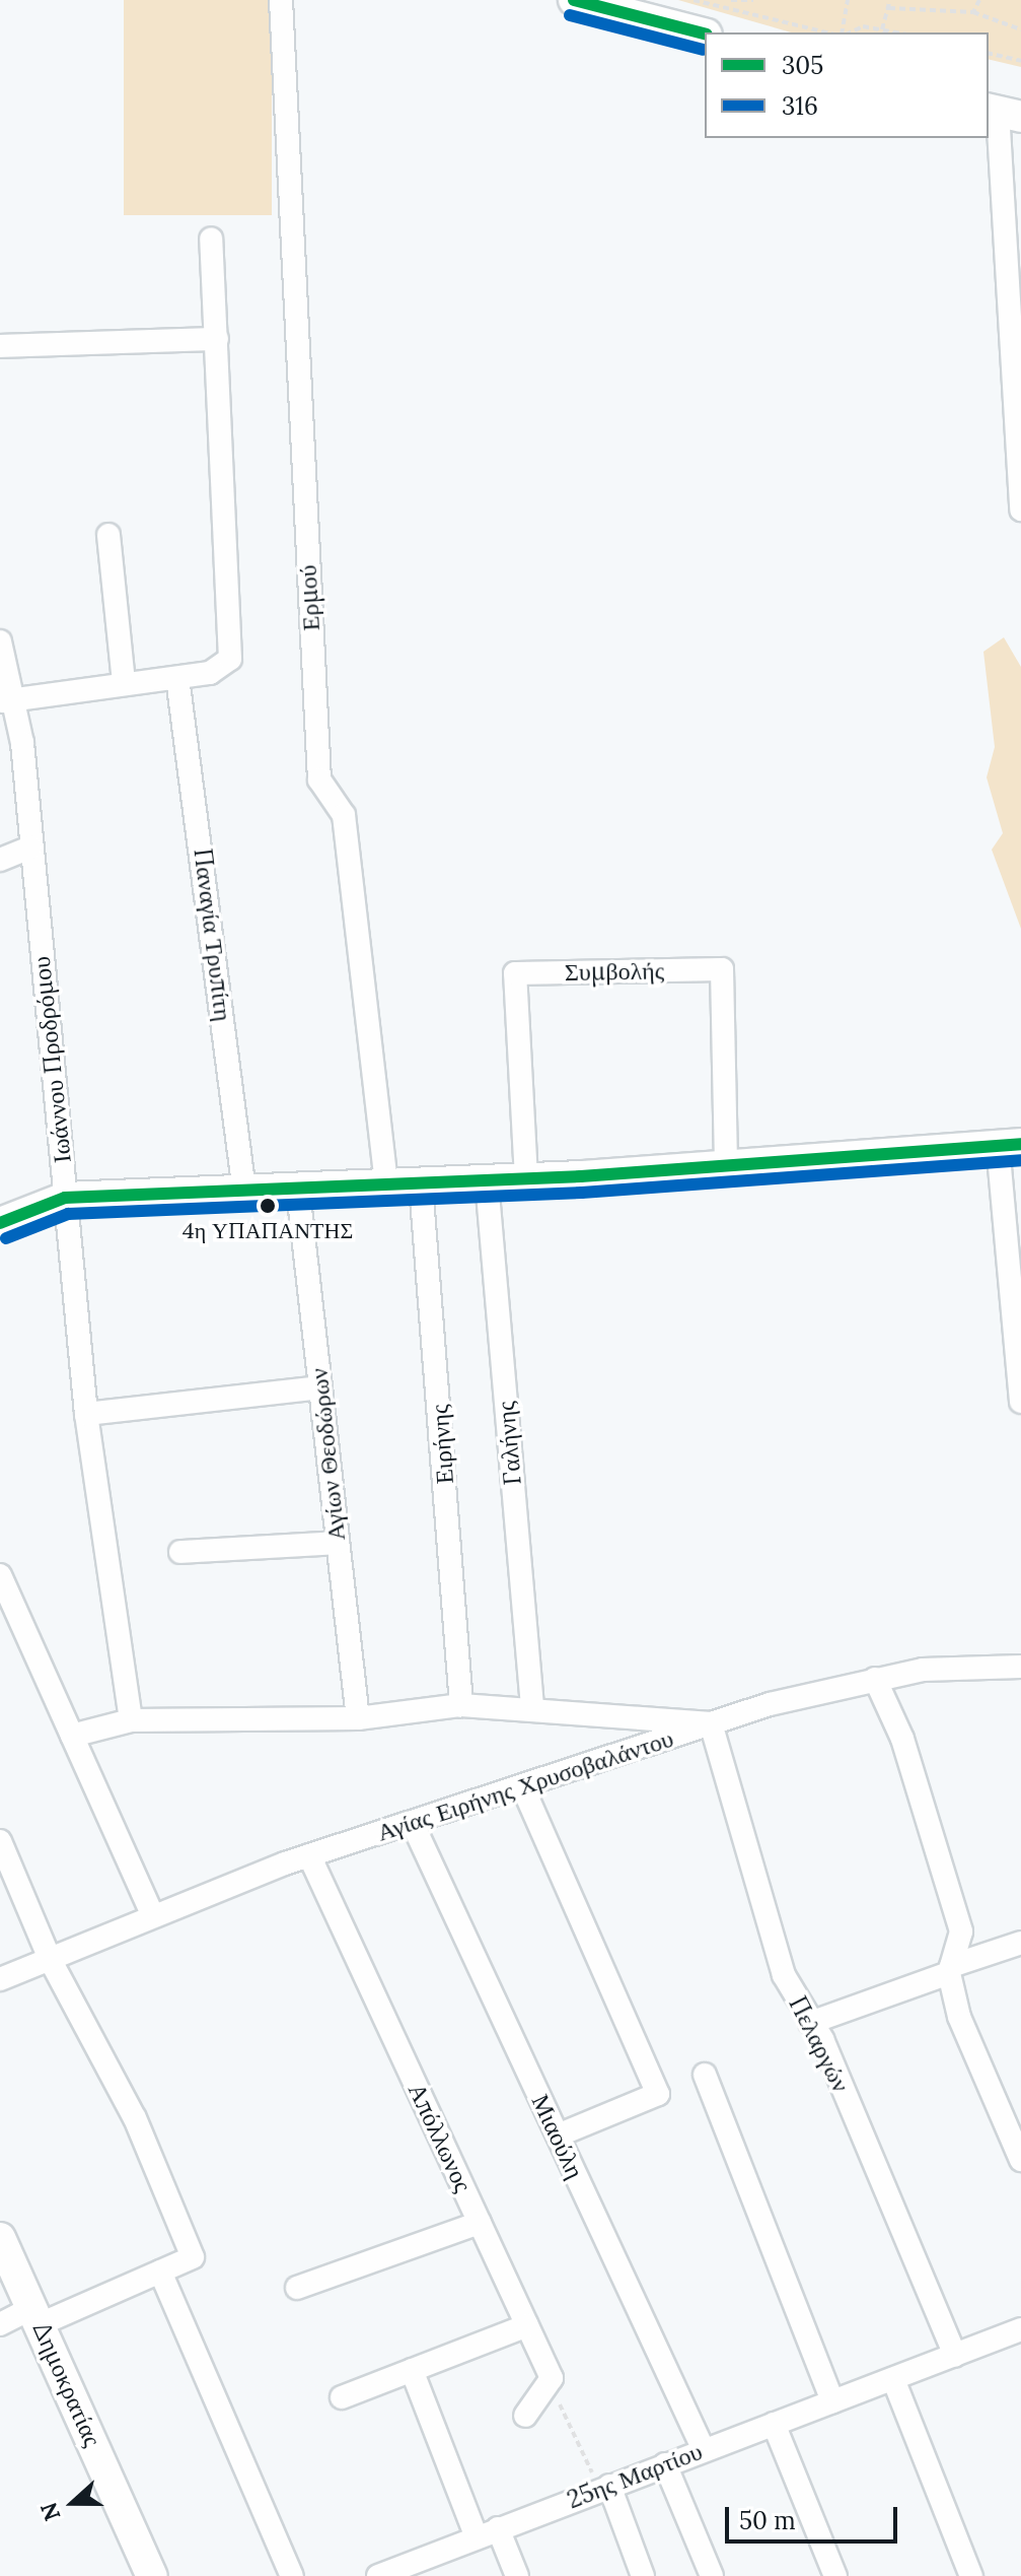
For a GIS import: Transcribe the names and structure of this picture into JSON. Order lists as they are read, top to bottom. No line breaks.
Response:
{"streets":{"street":["Ερμού","Παναγία Τρυπίτη","Συμβολής","Ιωάννου Προδρόμου","Γαλήνης","Ειρήνης","Αγίων Θεοδώρων","Αγίας Ειρήνης Χρυσοβαλάντου","Πελαργών","Μιαούλη","Απόλλωνος","Δημοκρατίας","25ης Μαρτίου"]},"crossings":[["Αγίας Ειρήνης Χρυσοβαλάντου","Πελαργών"],["Αγίας Ειρήνης Χρυσοβαλάντου","Μιαούλη"],["Αγίας Ειρήνης Χρυσοβαλάντου","Απόλλωνος"],["Πελαργών","25ης Μαρτίου"],["Μιαούλη","25ης Μαρτίου"]],"places":["4η ΥΠΑΠΑΝΤΗΣ"],"lines":["transit line 305","transit line 316"],"legend":["305","316"],"scale_bar":"50 m","north":"left"}
